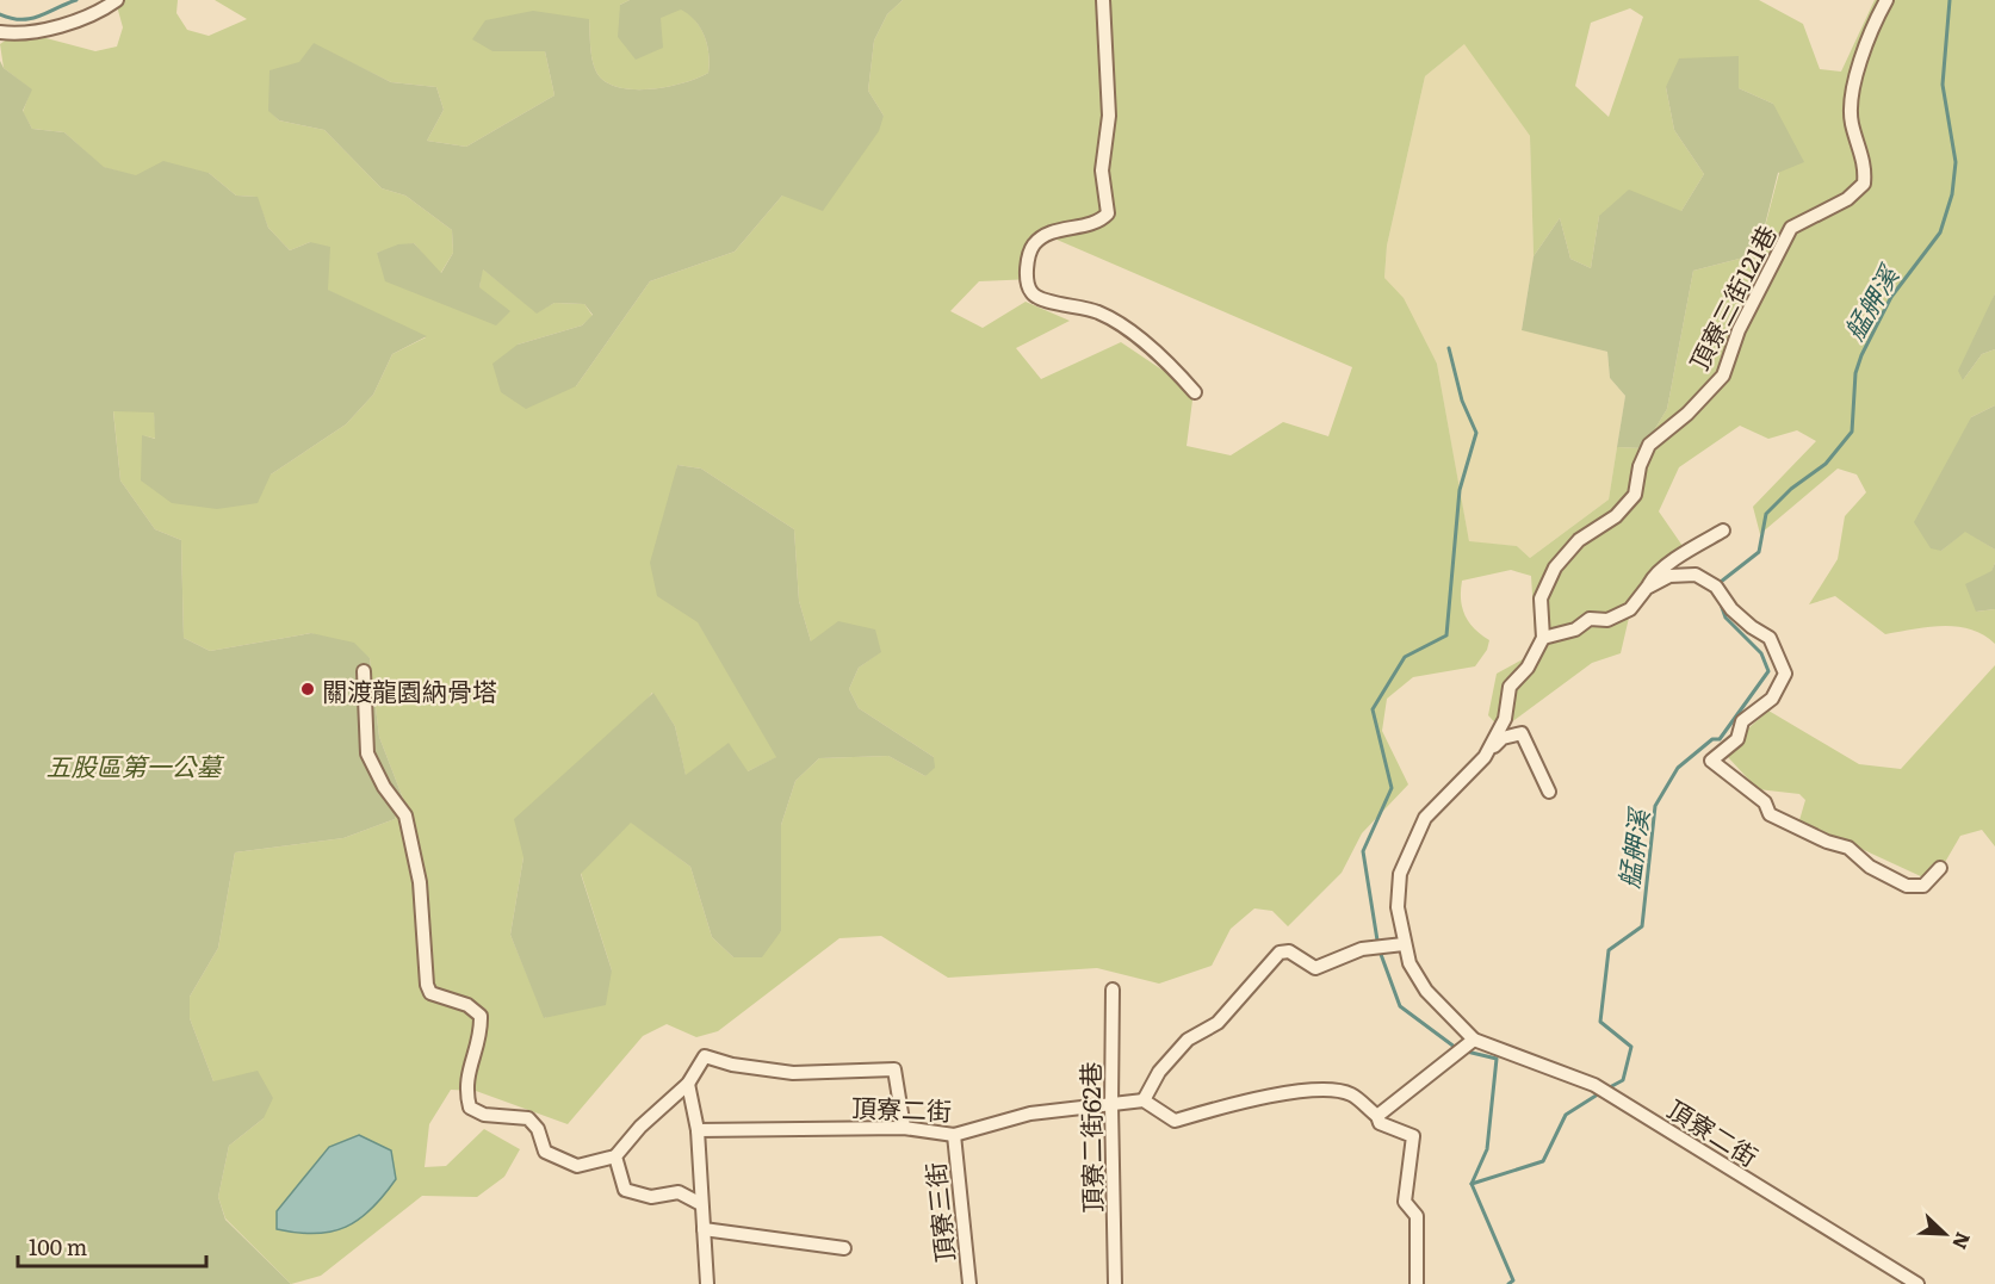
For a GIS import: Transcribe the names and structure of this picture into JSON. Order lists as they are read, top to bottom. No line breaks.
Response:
{"streets":{"street":["頂寮三街121巷","頂寮二街","頂寮二街62巷","頂寮三街"]},"crossings":[["頂寮二街","頂寮二街62巷"],["頂寮二街","頂寮三街"]],"water":["艋舺溪"],"parks":["五股區第一公墓"],"places":["關渡龍園納骨塔"],"scale_bar":"100 m","north":"bottom right"}
